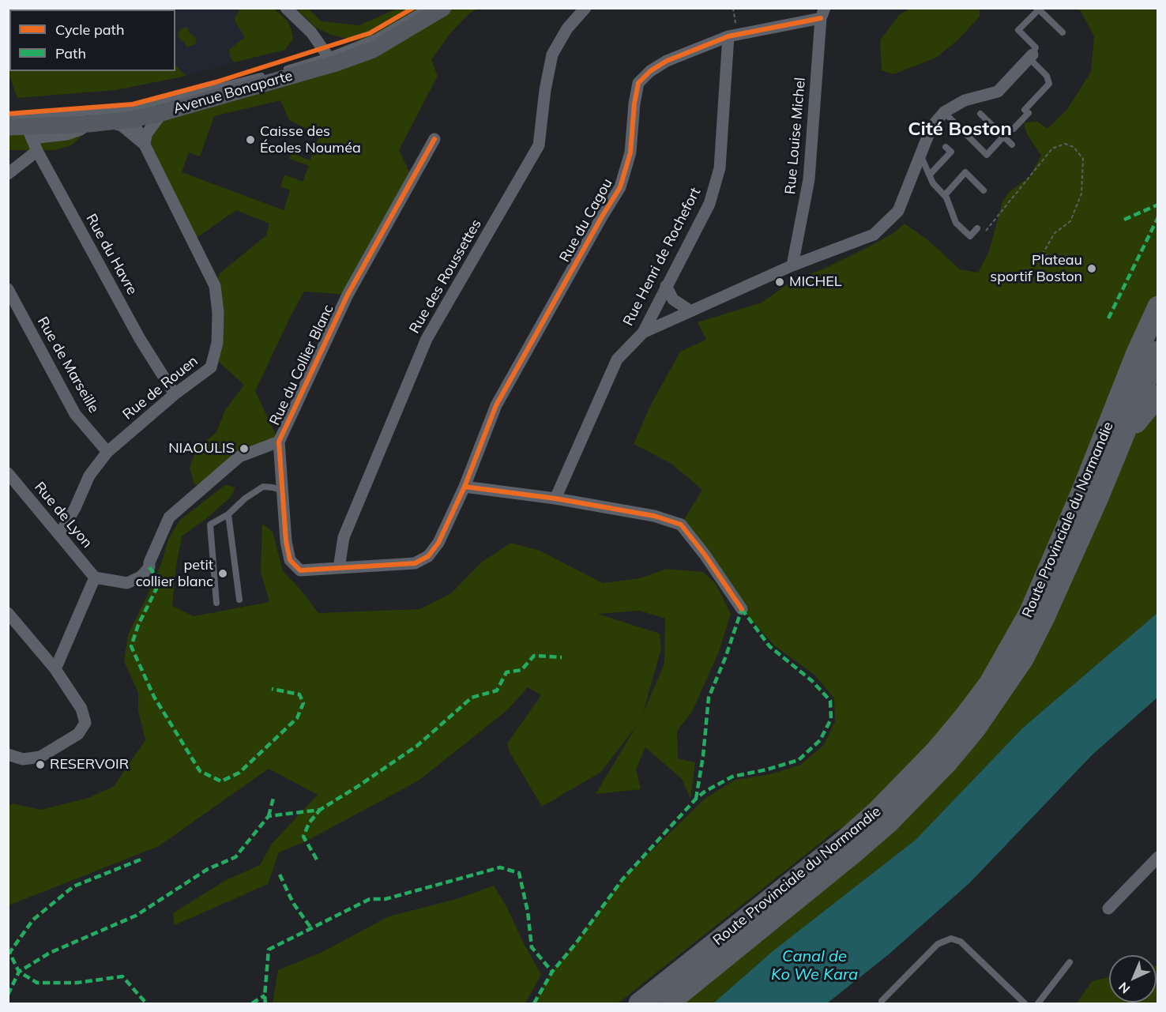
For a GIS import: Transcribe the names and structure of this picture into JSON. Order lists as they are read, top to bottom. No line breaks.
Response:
{"streets":{"highway":["Route Provinciale du Normandie"],"main road":["Avenue Bonaparte"],"street":["Rue Louise Michel","Rue du Cagou","Rue du Havre","Rue Henri de Rochefort","Rue des Roussettes","Rue de Marseille","Rue du Collier Blanc","Rue de Rouen","Rue de Lyon"]},"crossings":[["Avenue Bonaparte","Rue du Havre"],["Avenue Bonaparte","Rue de Rouen"],["Rue Louise Michel","Rue du Cagou"],["Rue du Cagou","Rue Henri de Rochefort"],["Rue du Cagou","Rue du Collier Blanc"],["Rue du Havre","Rue de Rouen"],["Rue des Roussettes","Rue du Collier Blanc"],["Rue de Marseille","Rue de Rouen"],["Rue de Rouen","Rue de Lyon"]],"districts":["Cité Boston"],"water":["Canal de Ko We Kara"],"places":["Caisse des Écoles Nouméa","Plateau sportif Boston","MICHEL","NIAOULIS","petit collier blanc","RESERVOIR"],"legend":["Cycle path","Path"],"north":"bottom left"}
